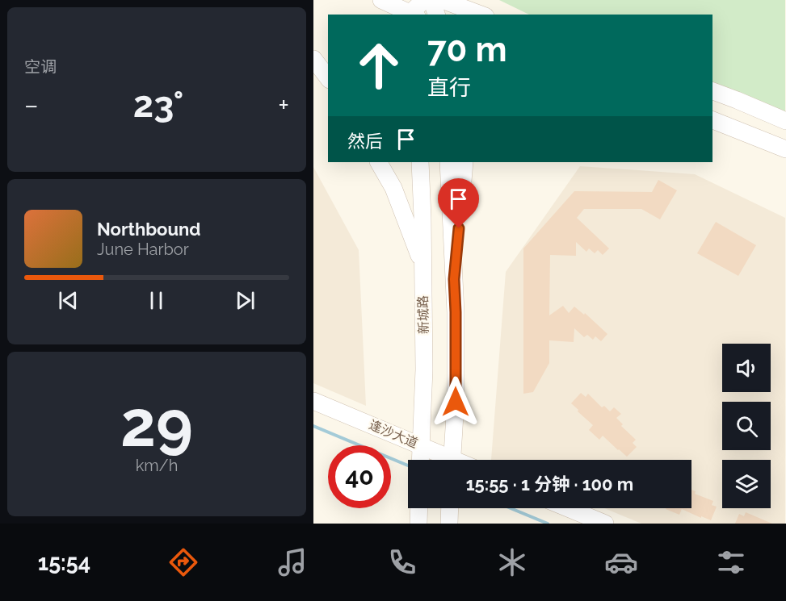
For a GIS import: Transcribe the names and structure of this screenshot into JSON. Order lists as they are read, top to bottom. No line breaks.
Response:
{"streets":{"street":["新城路","逢沙大道"]},"crossings":[["新城路","逢沙大道"]],"page":{"tile":["空调",["29","km/h"]],"turn":["70 m","直行"],"heat":["−","23°","+"],"then":"然后","song":["Northbound","June Harbor"],"limit":"40","trip":"15:55 · 1 分钟 · 100 m","tabs":"15:54"}}
